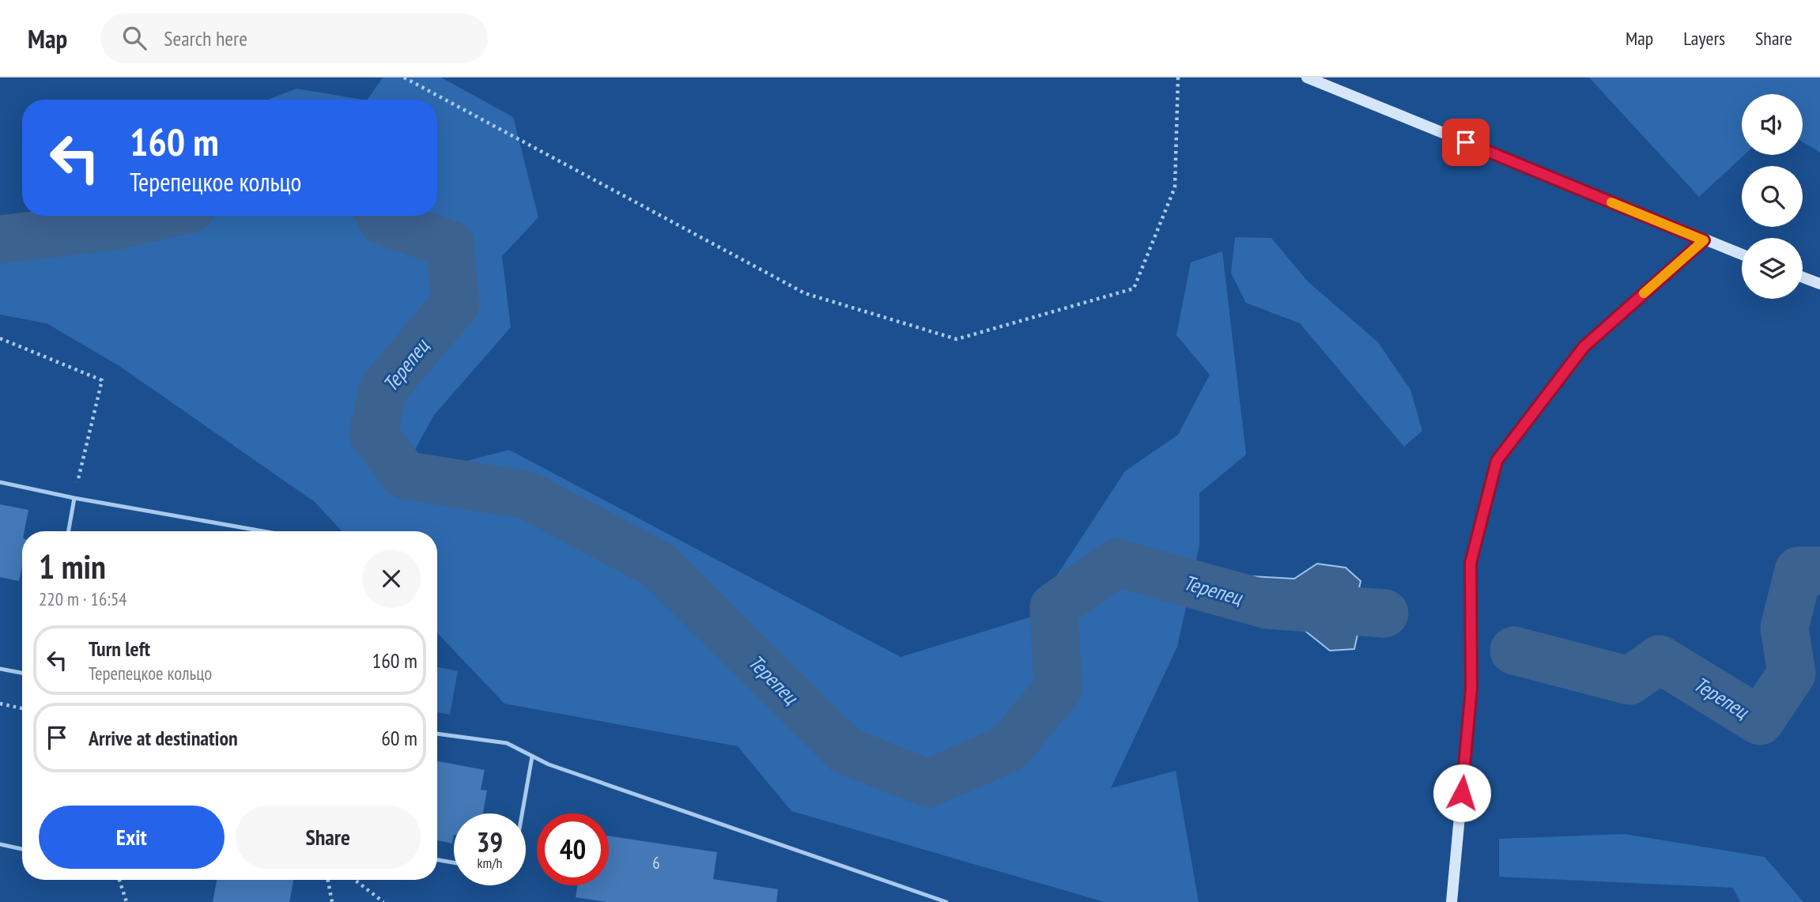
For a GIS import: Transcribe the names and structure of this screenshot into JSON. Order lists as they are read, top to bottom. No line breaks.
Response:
{"water":["Терепец"],"house_numbers":["6"],"page":{"header":"Map","search":"Search here","nav":["Map","Layers","Share"],"turn":["160 m","Терепецкое кольцо"],"heading":["1 min","220 m · 16:54"],"list":[{"name":"Turn left","note":"Терепецкое кольцо","value":"160 m"},{"name":"Arrive at destination","value":"60 m"}],"buttons":["Exit","Share"],"speed":"39 km/h","limit":"40"}}
